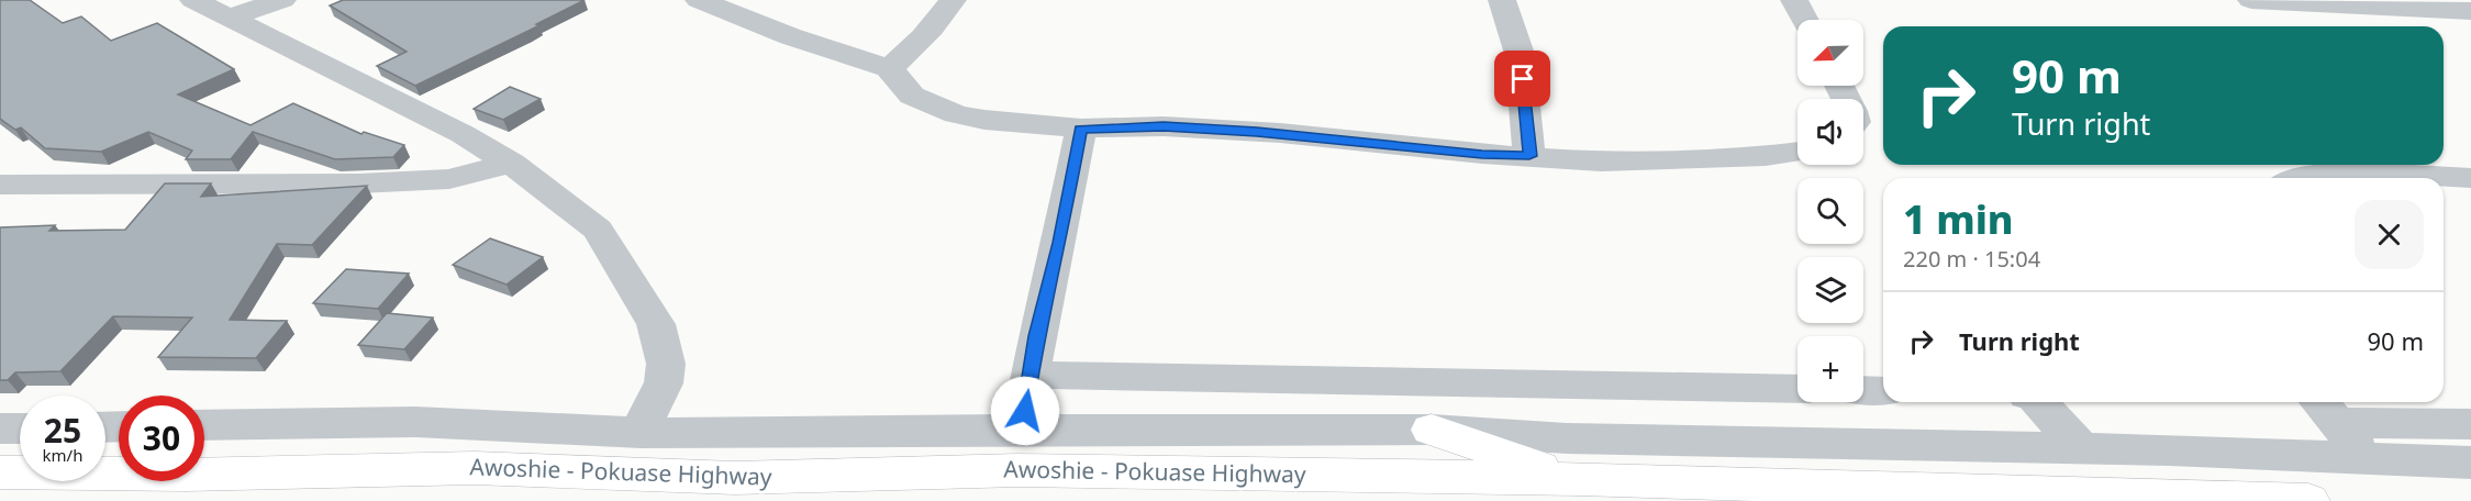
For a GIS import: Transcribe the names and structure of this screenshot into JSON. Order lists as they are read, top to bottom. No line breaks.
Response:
{"streets":{"main road":["Awoshie - Pokuase Highway"]},"north":"bottom left","page":{"map_buttons":"+","turn":["90 m","Turn right"],"heading":["1 min","220 m · 15:04"],"list":[{"name":"Turn right","value":"90 m"}],"speed":"25 km/h","limit":"30"}}
